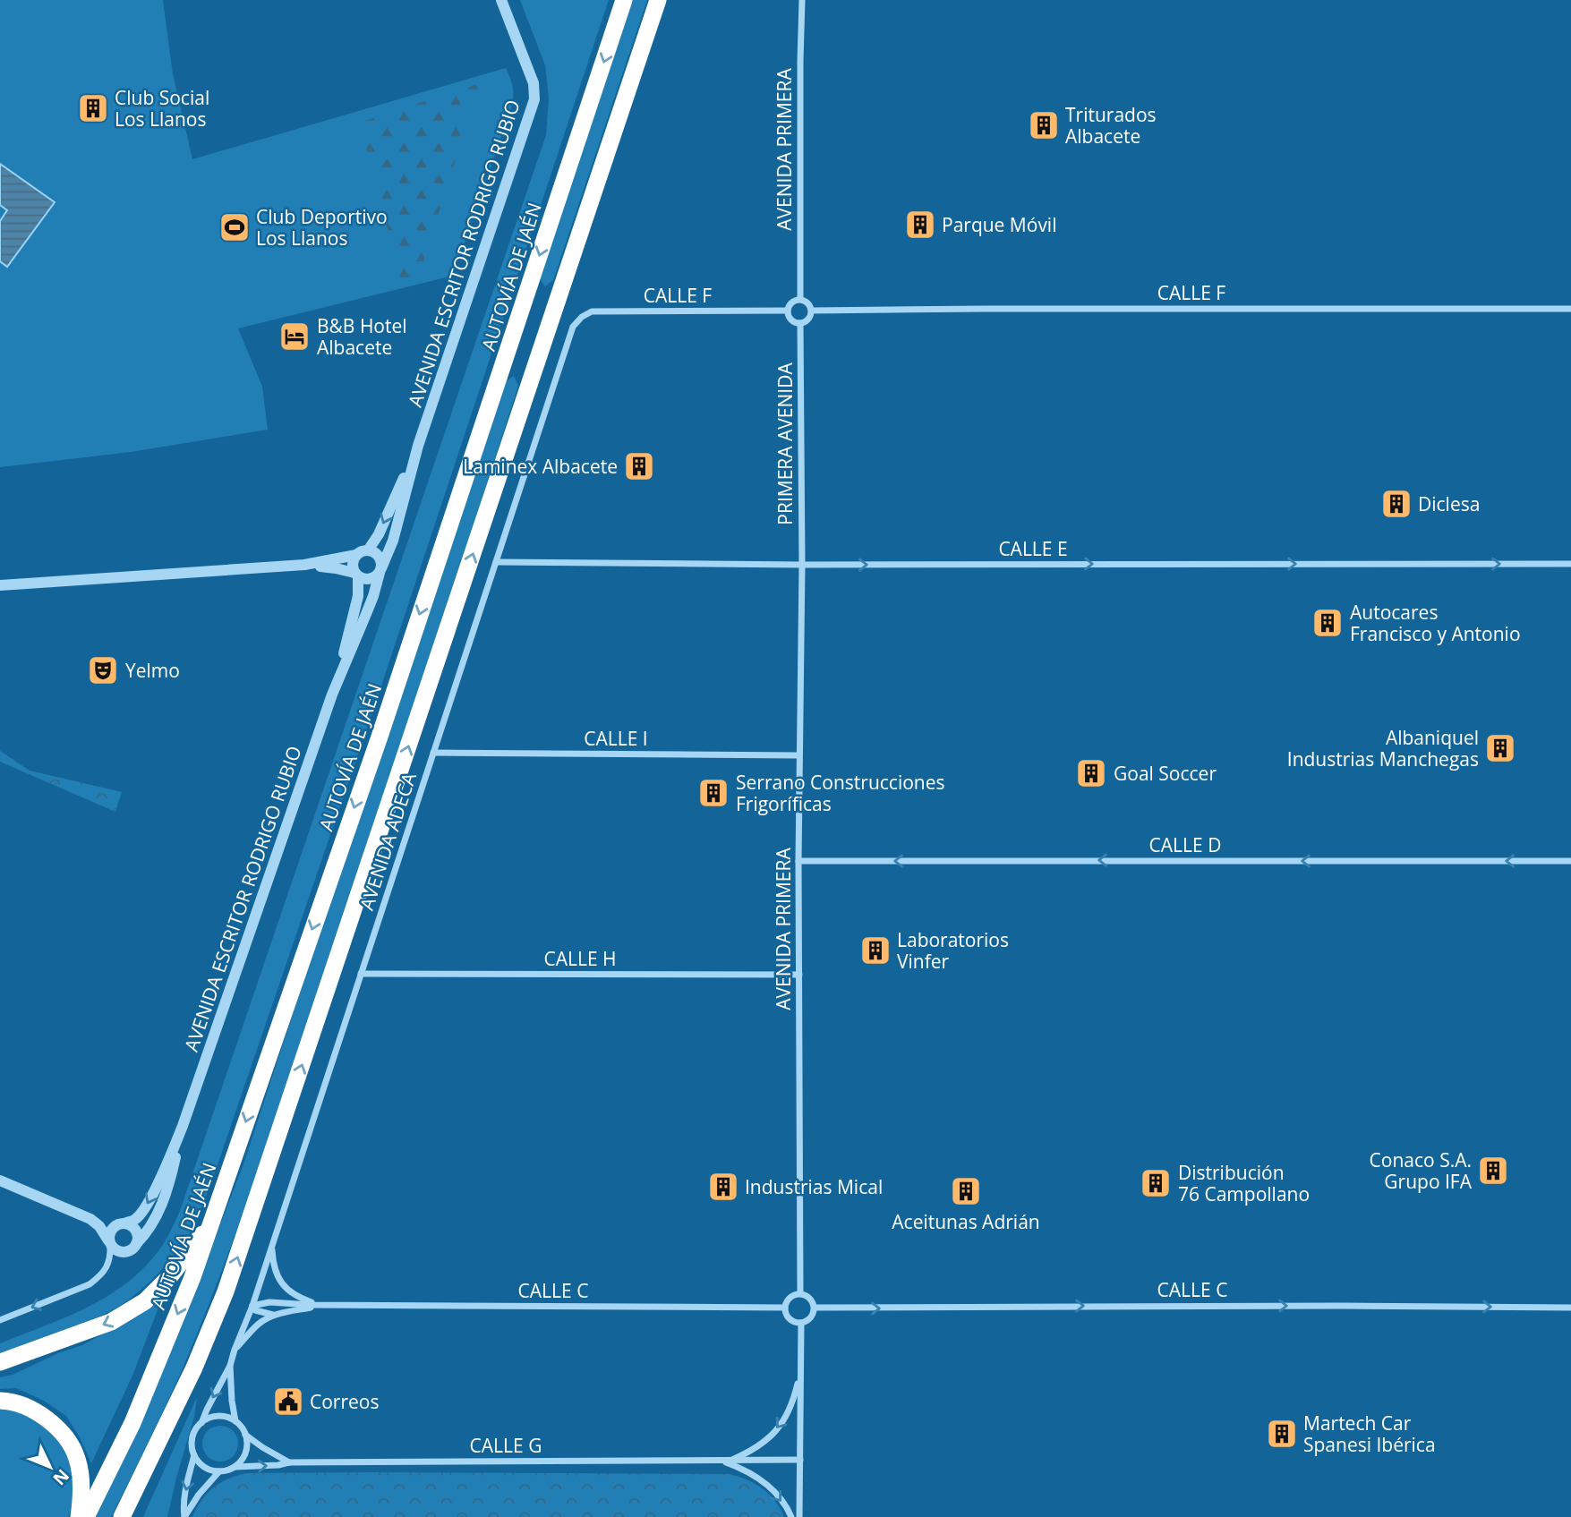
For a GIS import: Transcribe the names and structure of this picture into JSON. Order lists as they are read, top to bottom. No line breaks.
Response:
{"streets":{"highway":["AUTOVÍA DE JAÉN"],"street":["AVENIDA PRIMERA","AVENIDA ESCRITOR RODRIGO RUBIO","CALLE F","PRIMERA AVENIDA","CALLE E","CALLE I","AVENIDA ADECA","CALLE D","CALLE H","CALLE C","CALLE G"]},"crossings":[["AVENIDA PRIMERA","CALLE F"],["AVENIDA PRIMERA","PRIMERA AVENIDA"],["AVENIDA PRIMERA","CALLE E"],["AVENIDA PRIMERA","CALLE I"],["AVENIDA PRIMERA","CALLE D"],["AVENIDA PRIMERA","CALLE H"],["AVENIDA PRIMERA","CALLE C"],["CALLE F","PRIMERA AVENIDA"],["CALLE F","AVENIDA ADECA"],["PRIMERA AVENIDA","CALLE E"],["CALLE E","AVENIDA ADECA"],["CALLE I","AVENIDA ADECA"],["AVENIDA ADECA","CALLE H"],["AVENIDA ADECA","CALLE C"],["AVENIDA ADECA","CALLE G"]],"one_way":["CALLE E","CALLE D","CALLE C"],"places":{"building":["Club Social Los Llanos","Triturados Albacete","Parque Móvil","Laminex Albacete","Diclesa","Autocares Francisco y Antonio","Albaniquel Industrias Manchegas","Goal Soccer","Serrano Construcciones Frigoríficas","Laboratorios Vinfer","Conaco S.A. Grupo IFA","Distribución 76 Campollano","Industrias Mical","Aceitunas Adrián","Martech Car Spanesi Ibérica"],"sports":["Club Deportivo Los Llanos"],"hotel":["B&B Hotel Albacete"],"theatre":["Yelmo"],"public building":["Correos"]},"north":"bottom right"}
